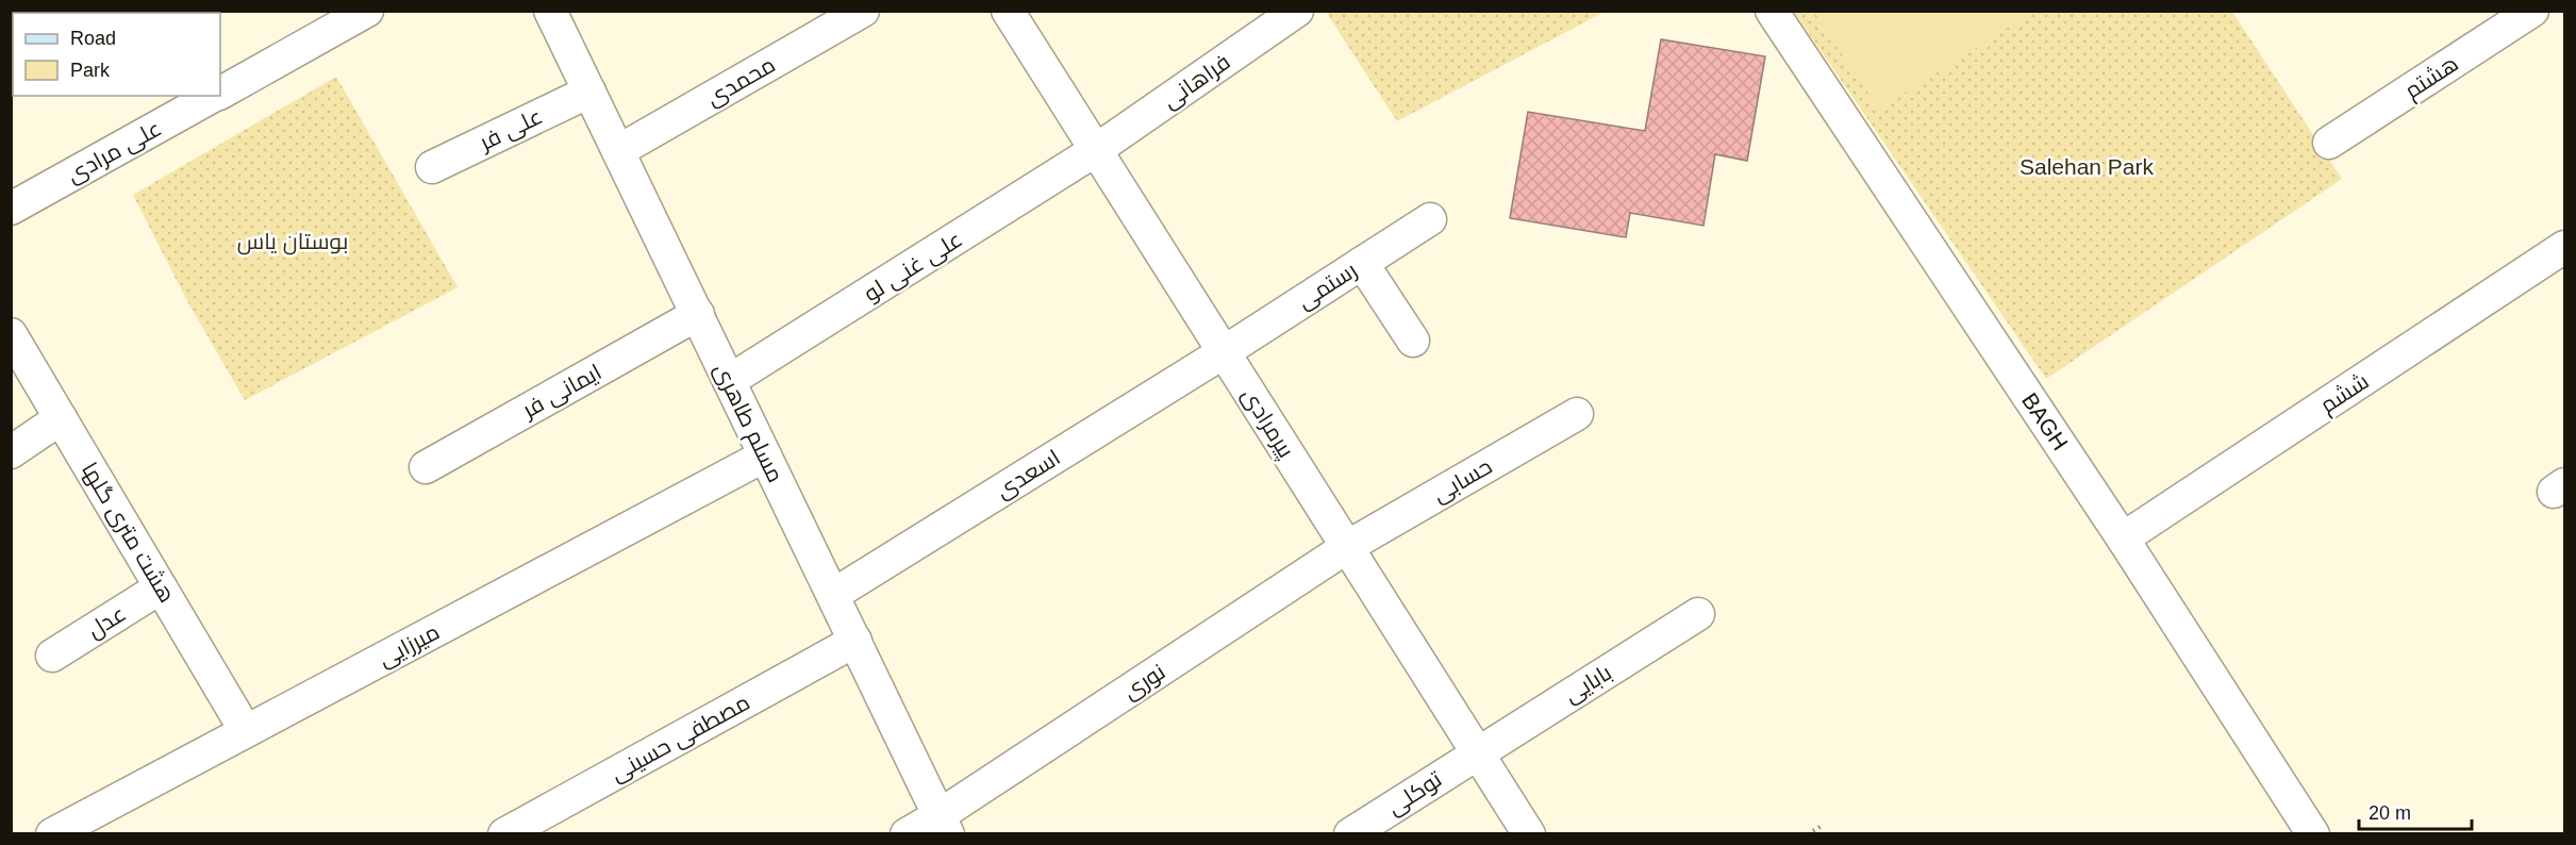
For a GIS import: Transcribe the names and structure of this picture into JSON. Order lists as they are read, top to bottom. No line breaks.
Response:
{"streets":{"street":["هشتم","محمدی","فراهانی","علی فر","علی مرادی","علی غنی لو","رستمی","ایمانی فر","ششم","BAGH","مسلم طاهری","پیرمرادی","اسعدی","حسابی","هشت متری گلها","عدل","میرزایی","نوری","بابایی","مصطفی حسینی","توکلی"]},"crossings":[["محمدی","مسلم طاهری"],["فراهانی","علی غنی لو"],["فراهانی","پیرمرادی"],["علی فر","مسلم طاهری"],["علی غنی لو","مسلم طاهری"],["علی غنی لو","پیرمرادی"],["رستمی","پیرمرادی"],["رستمی","اسعدی"],["ایمانی فر","مسلم طاهری"],["ششم","BAGH"],["مسلم طاهری","اسعدی"],["مسلم طاهری","میرزایی"],["مسلم طاهری","نوری"],["مسلم طاهری","مصطفی حسینی"],["پیرمرادی","اسعدی"],["پیرمرادی","حسابی"],["پیرمرادی","نوری"],["پیرمرادی","بابایی"],["پیرمرادی","توکلی"],["حسابی","نوری"],["هشت متری گلها","عدل"],["هشت متری گلها","میرزایی"],["بابایی","توکلی"]],"parks":["Salehan Park","بوستان یاس"],"legend":["Road","Park"],"scale_bar":"20 m"}
